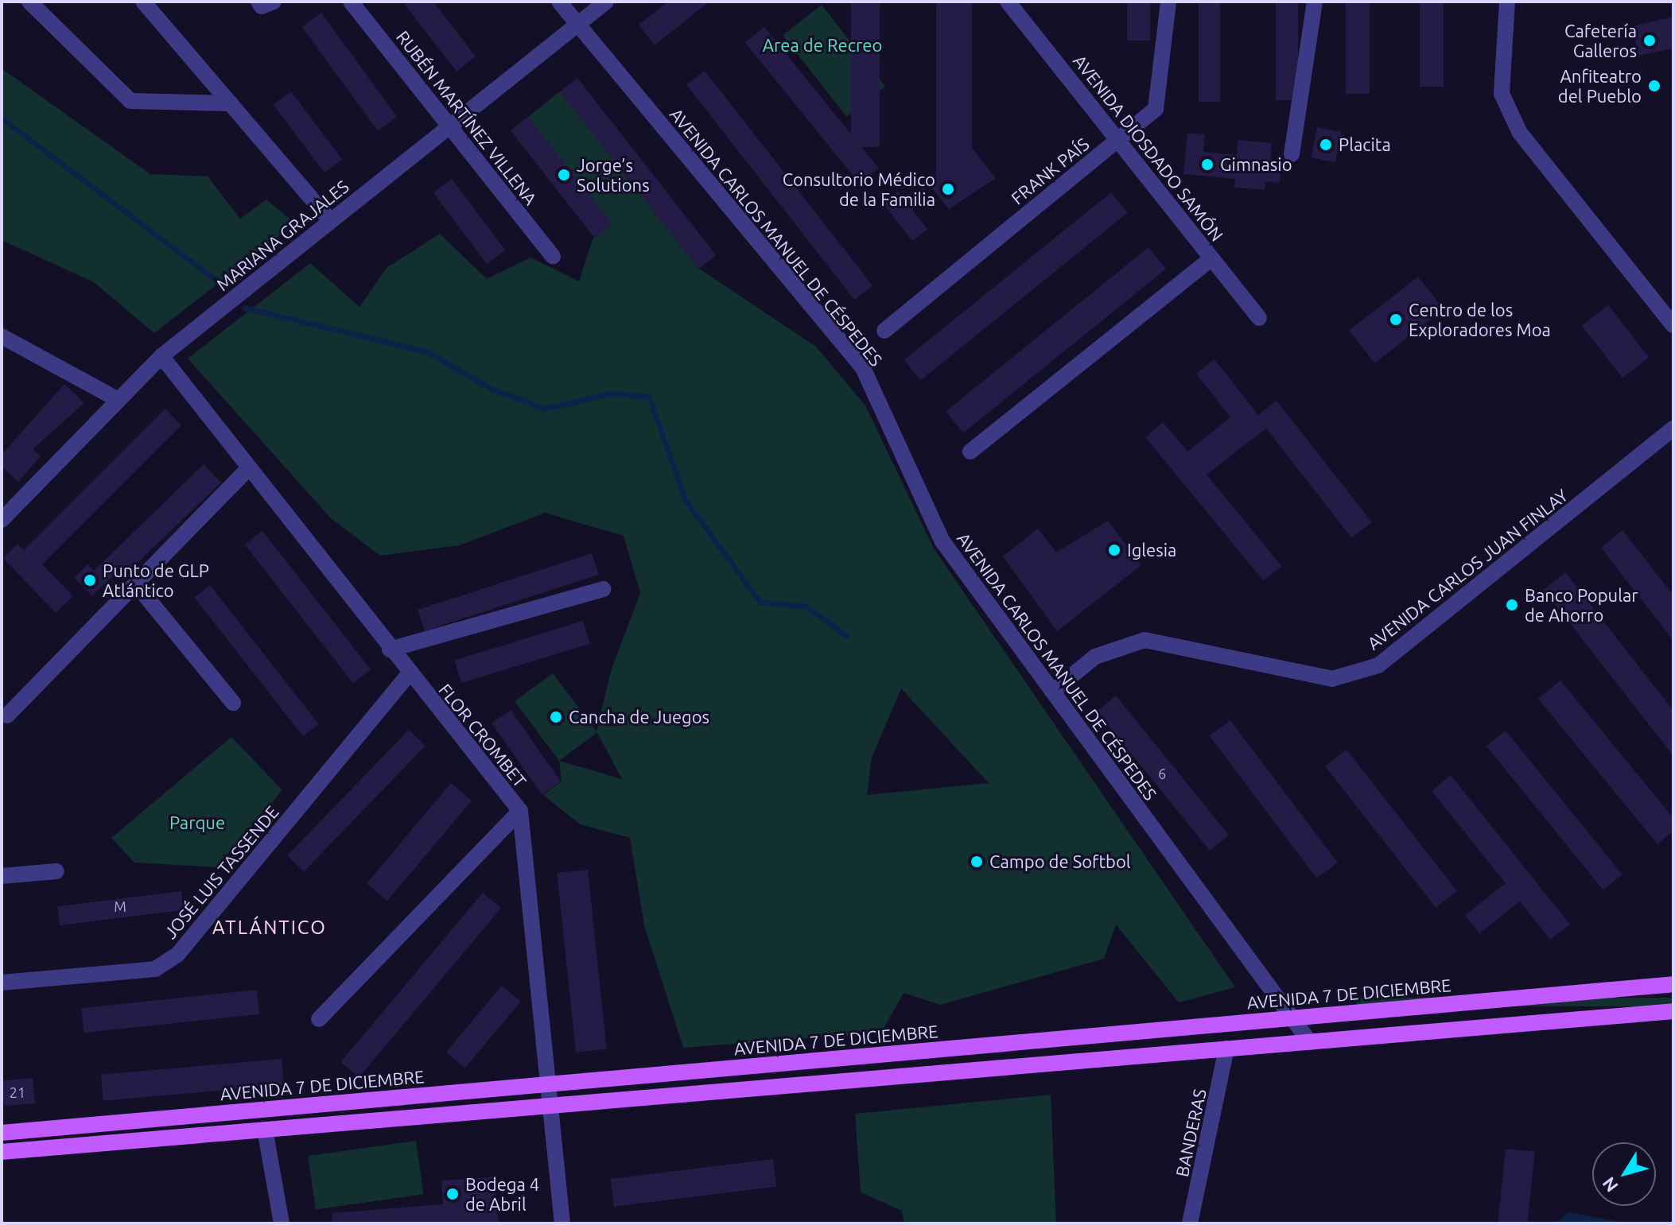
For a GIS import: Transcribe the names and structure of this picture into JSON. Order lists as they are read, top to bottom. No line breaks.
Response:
{"streets":{"main road":["AVENIDA 7 DE DICIEMBRE"],"street":["RUBÉN MARTÍNEZ VILLENA","AVENIDA DIOSDADO SAMÓN","FRANK PAÍS","MARIANA GRAJALES","AVENIDA CARLOS MANUEL DE CÉSPEDES","AVENIDA CARLOS JUAN FINLAY","FLOR CROMBET","JOSÉ LUIS TASSENDE","BANDERAS"]},"crossings":[["RUBÉN MARTÍNEZ VILLENA","MARIANA GRAJALES"],["AVENIDA DIOSDADO SAMÓN","FRANK PAÍS"],["MARIANA GRAJALES","AVENIDA CARLOS MANUEL DE CÉSPEDES"],["MARIANA GRAJALES","FLOR CROMBET"],["AVENIDA CARLOS MANUEL DE CÉSPEDES","AVENIDA CARLOS JUAN FINLAY"],["AVENIDA CARLOS MANUEL DE CÉSPEDES","AVENIDA 7 DE DICIEMBRE"],["FLOR CROMBET","JOSÉ LUIS TASSENDE"],["FLOR CROMBET","AVENIDA 7 DE DICIEMBRE"]],"districts":["ATLÁNTICO"],"parks":["Area de Recreo","Parque"],"places":["Cafetería Galleros","Anfiteatro del Pueblo","Placita","Gimnasio","Jorge’s Solutions","Consultorio Médico de la Familia","Centro de los Exploradores Moa","Iglesia","Punto de GLP Atlántico","Banco Popular de Ahorro","Cancha de Juegos","Campo de Softbol","Bodega 4 de Abril"],"house_numbers":["6","M","21"],"north":"bottom left"}
